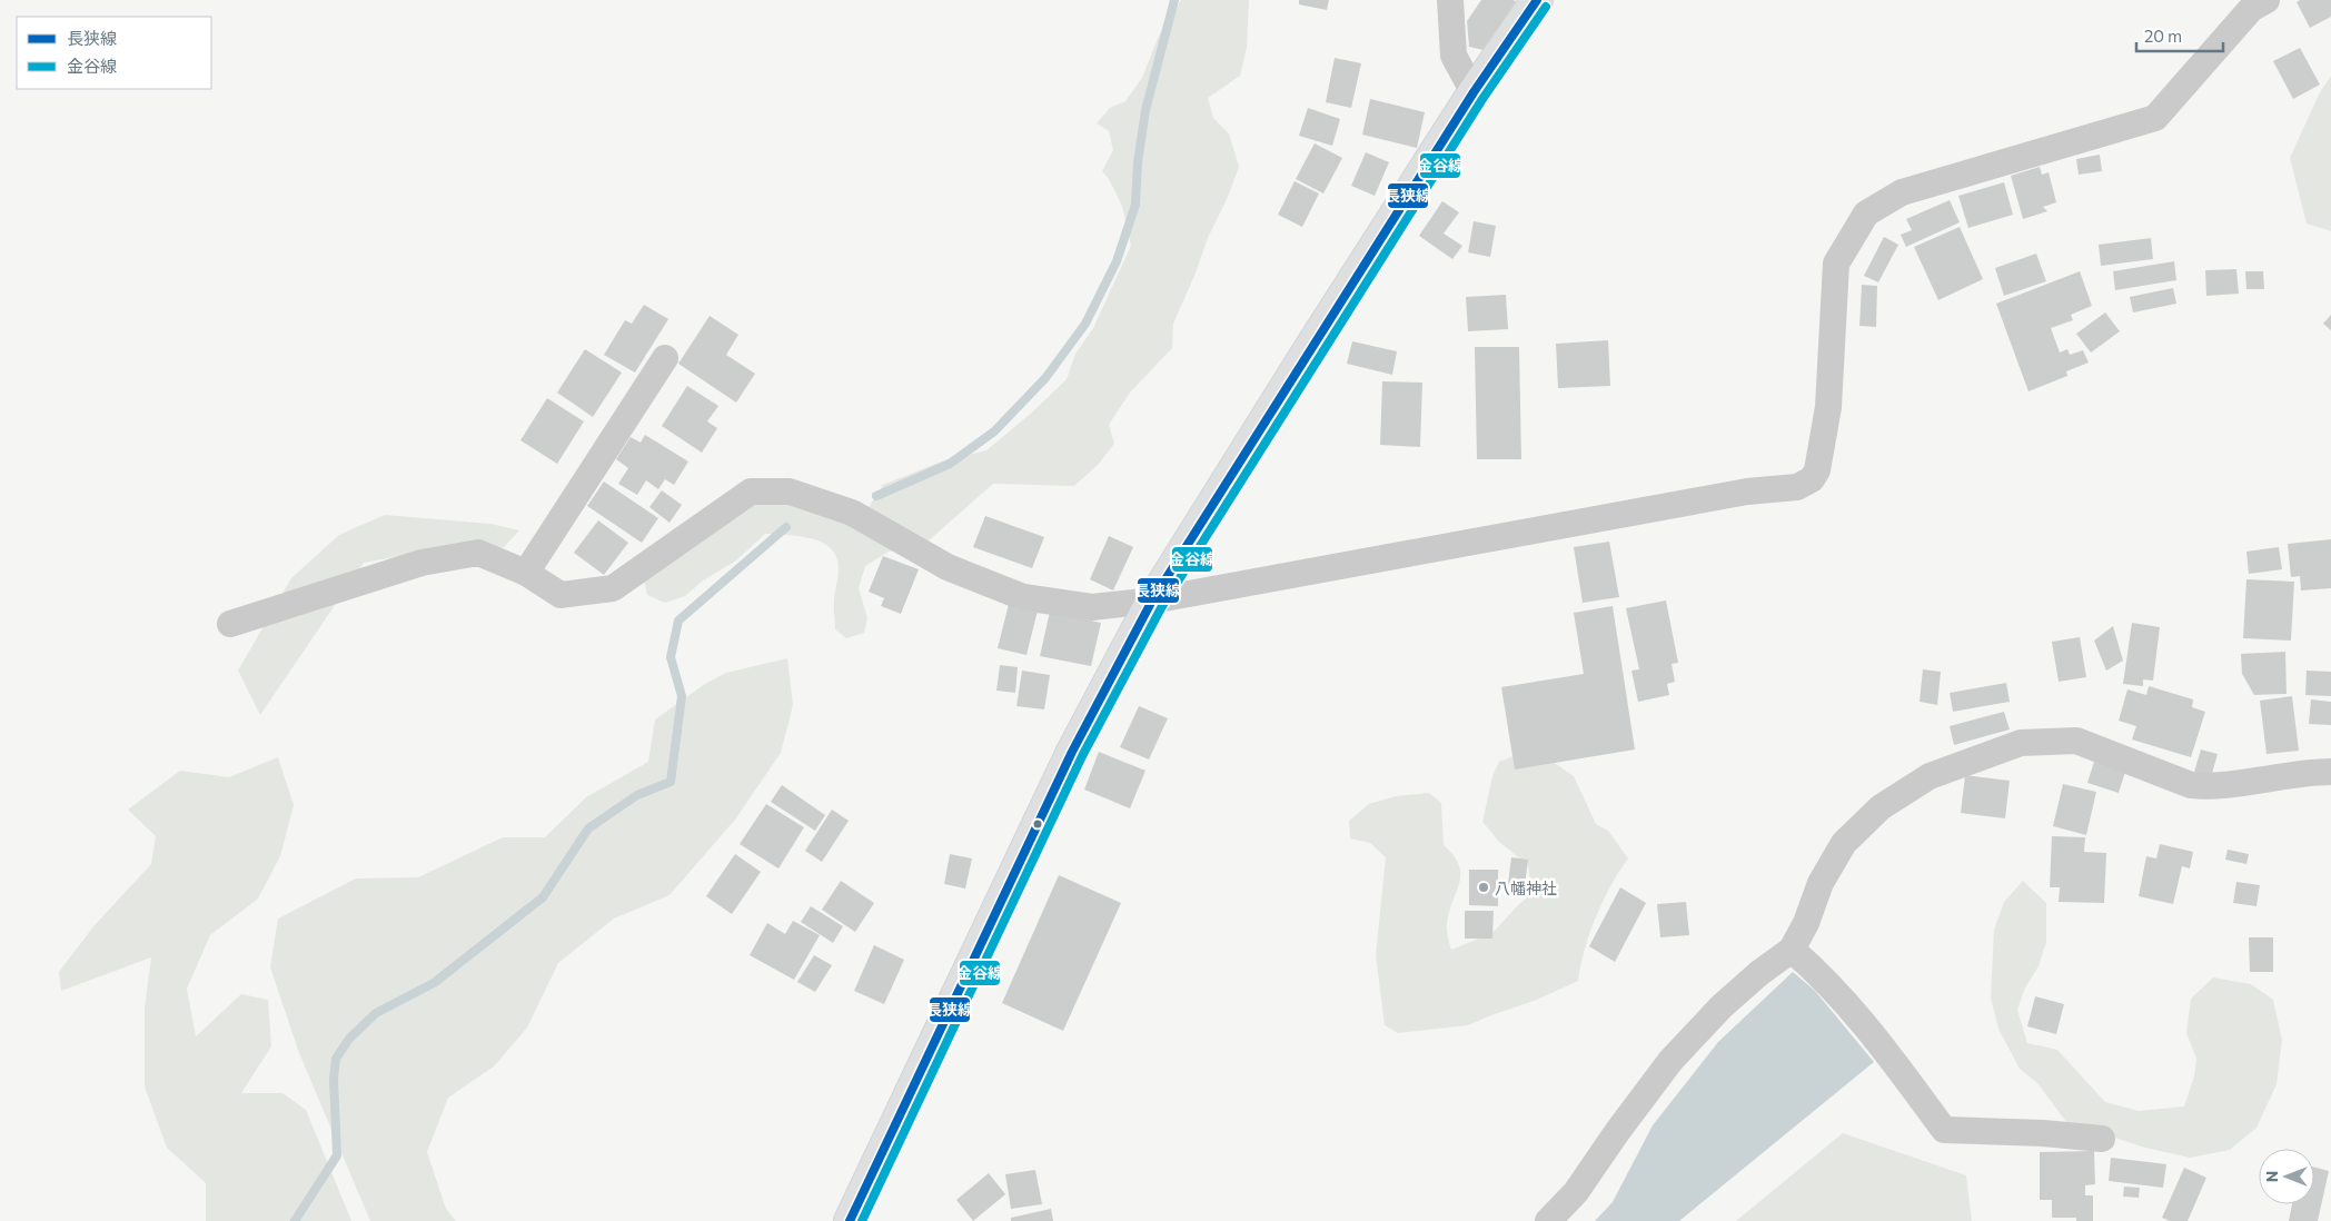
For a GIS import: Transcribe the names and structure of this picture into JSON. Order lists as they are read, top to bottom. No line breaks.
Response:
{"places":["八幡神社"],"lines":["transit line 長狭線","transit line 金谷線"],"legend":["長狭線","金谷線"],"scale_bar":"20 m","north":"left"}
